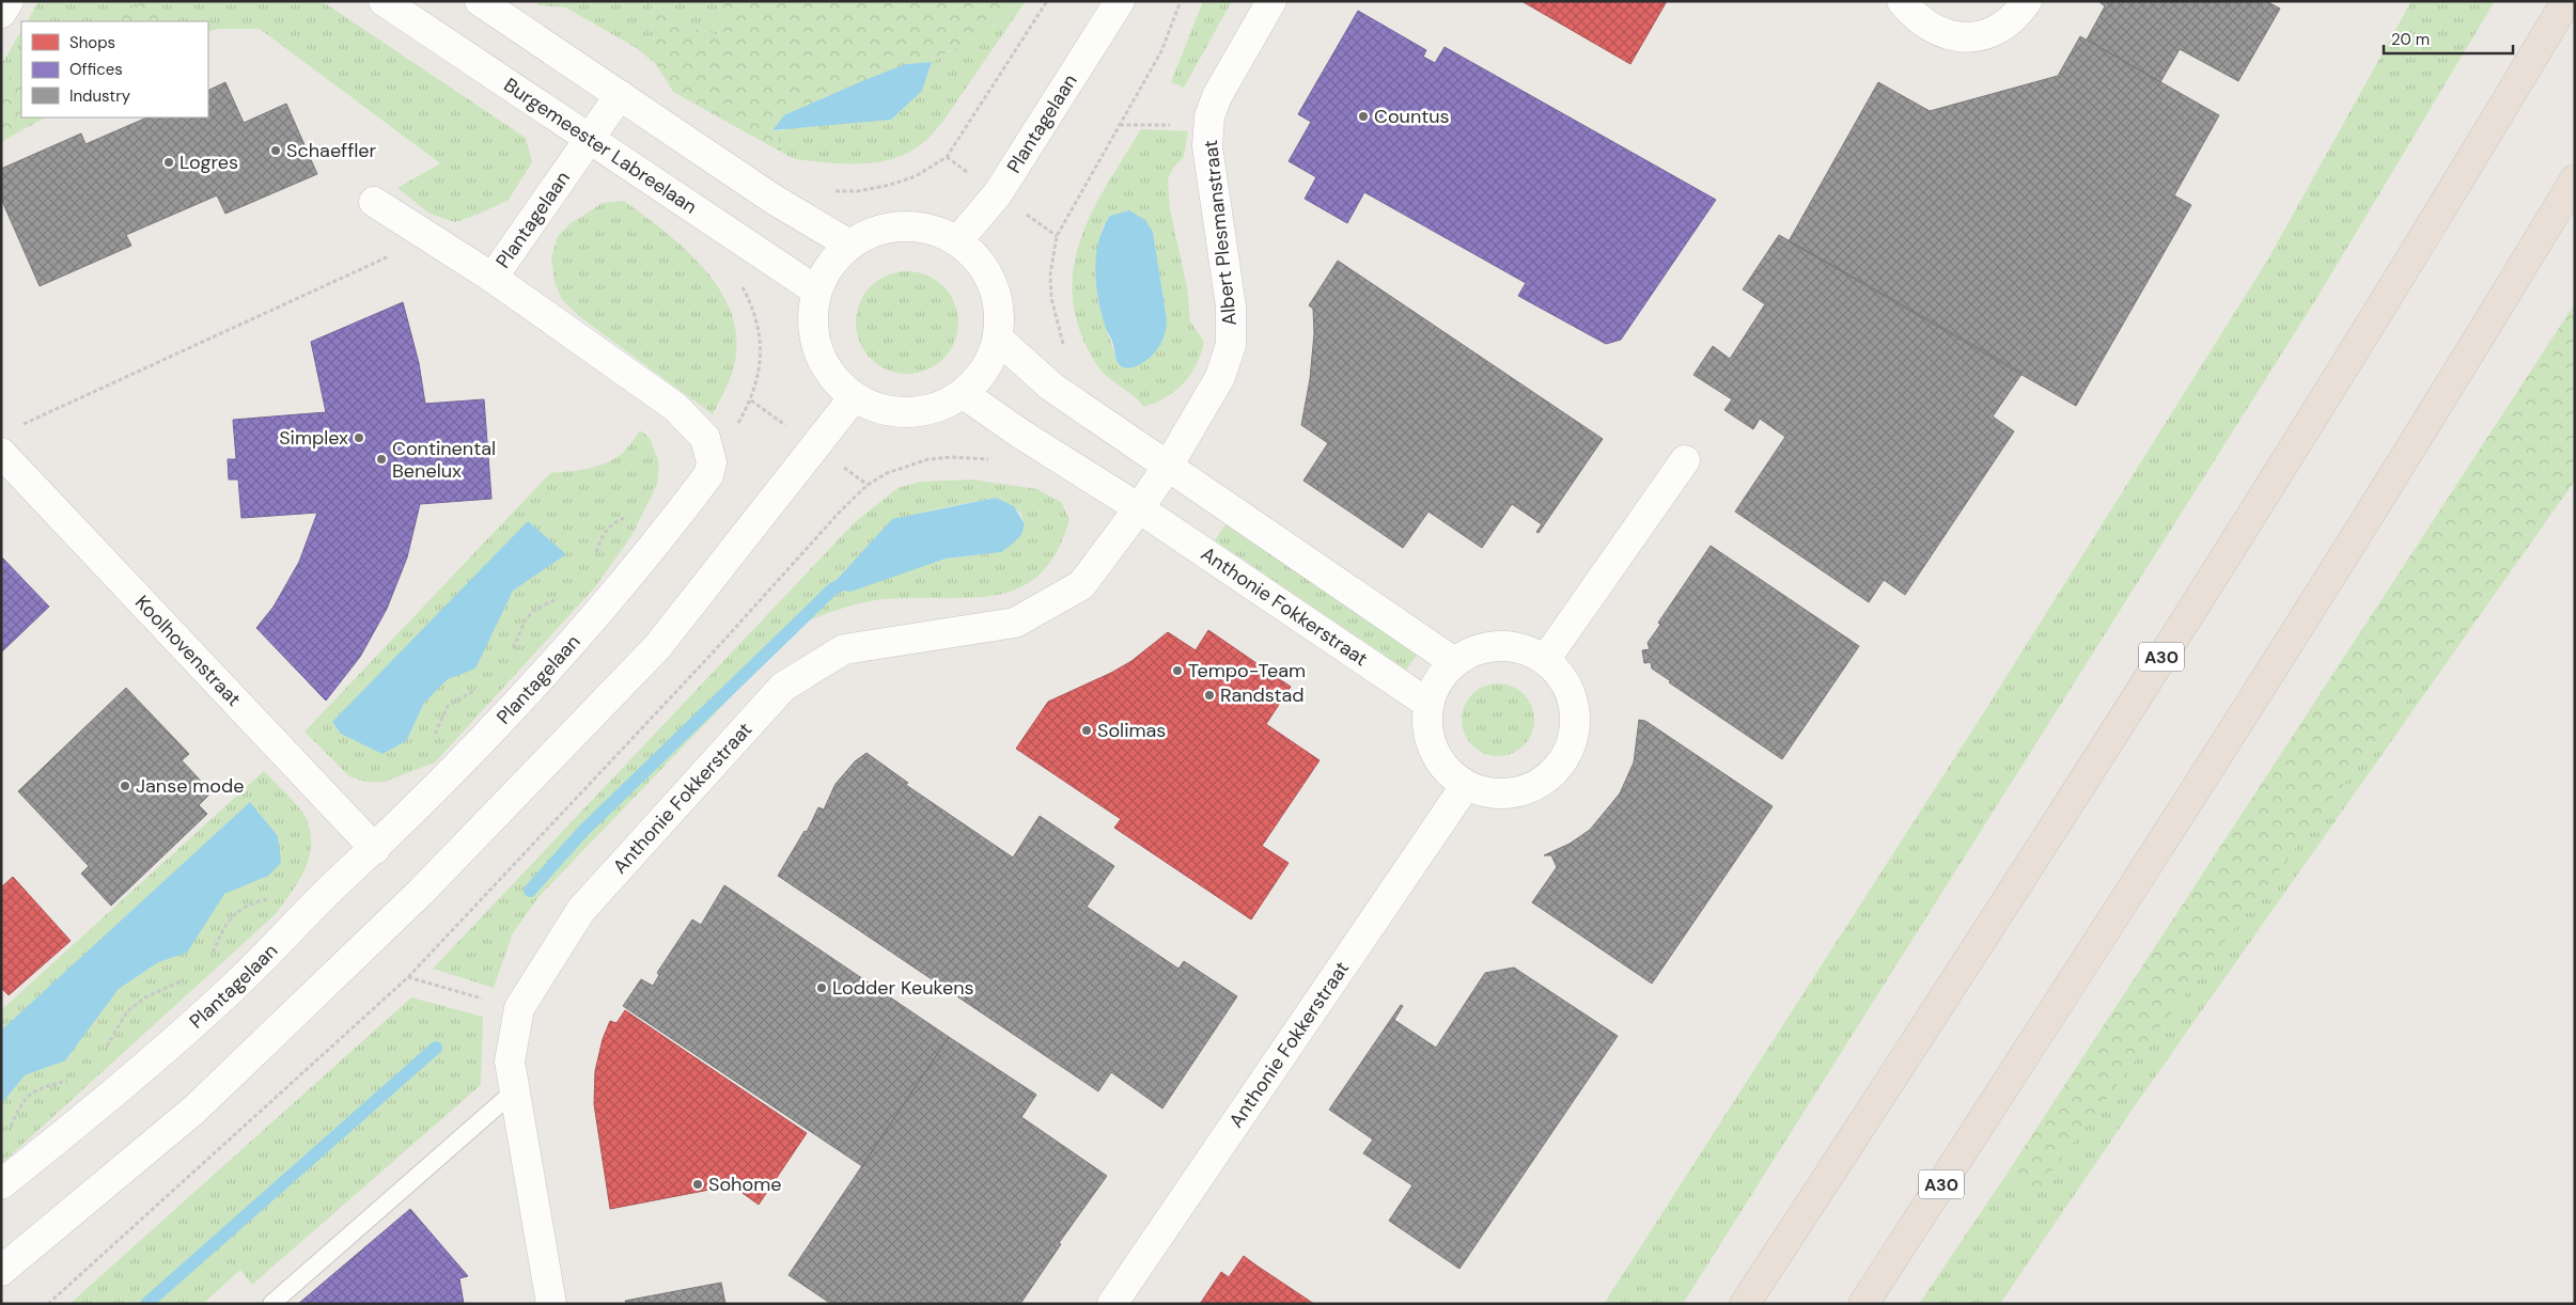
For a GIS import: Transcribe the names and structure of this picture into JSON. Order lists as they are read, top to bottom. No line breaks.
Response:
{"streets":{"highway":["A30"],"street":["Plantagelaan","Burgemeester Labreelaan","Albert Plesmanstraat","Anthonie Fokkerstraat","Koolhovenstraat"]},"crossings":[["Plantagelaan","Burgemeester Labreelaan"],["Plantagelaan","Anthonie Fokkerstraat"],["Plantagelaan","Koolhovenstraat"],["Burgemeester Labreelaan","Anthonie Fokkerstraat"],["Albert Plesmanstraat","Anthonie Fokkerstraat"]],"places":["Countus","Schaeffler","Logres","Simplex","Continental Benelux","Tempo-Team","Randstad","Solimas","Janse mode","Lodder Keukens","Sohome"],"legend":["Shops","Offices","Industry"],"scale_bar":"20 m"}
